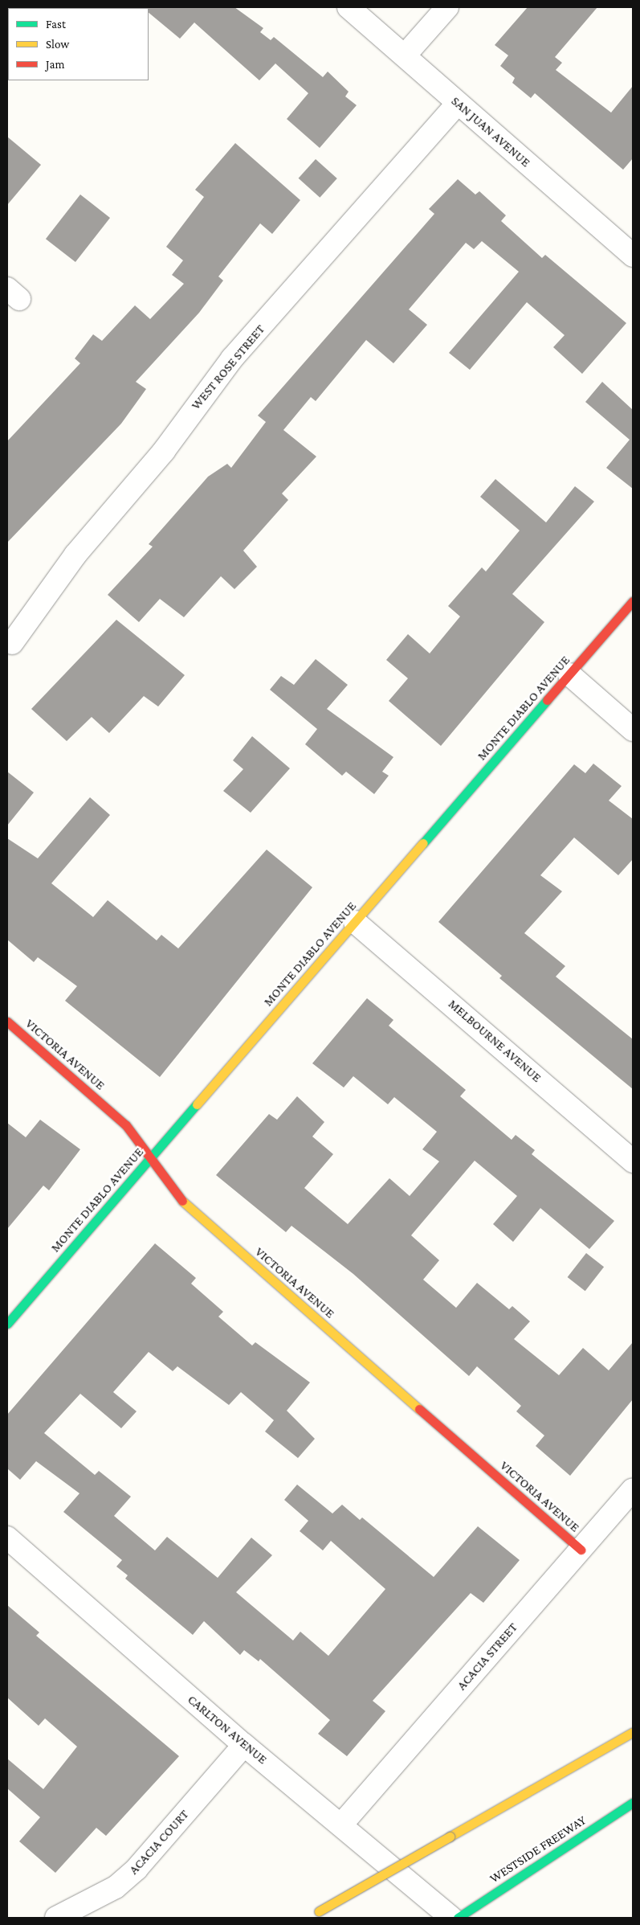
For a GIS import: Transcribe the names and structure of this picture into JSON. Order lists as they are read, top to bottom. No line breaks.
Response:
{"streets":{"main road":["MONTE DIABLO AVENUE","VICTORIA AVENUE","WESTSIDE FREEWAY"],"street":["SAN JUAN AVENUE","WEST ROSE STREET","MELBOURNE AVENUE","ACACIA STREET","CARLTON AVENUE","ACACIA COURT"]},"crossings":[["SAN JUAN AVENUE","WEST ROSE STREET"],["MONTE DIABLO AVENUE","MELBOURNE AVENUE"],["MONTE DIABLO AVENUE","VICTORIA AVENUE"],["VICTORIA AVENUE","ACACIA STREET"],["ACACIA STREET","CARLTON AVENUE"],["CARLTON AVENUE","ACACIA COURT"]],"legend":["Fast","Slow","Jam"]}
